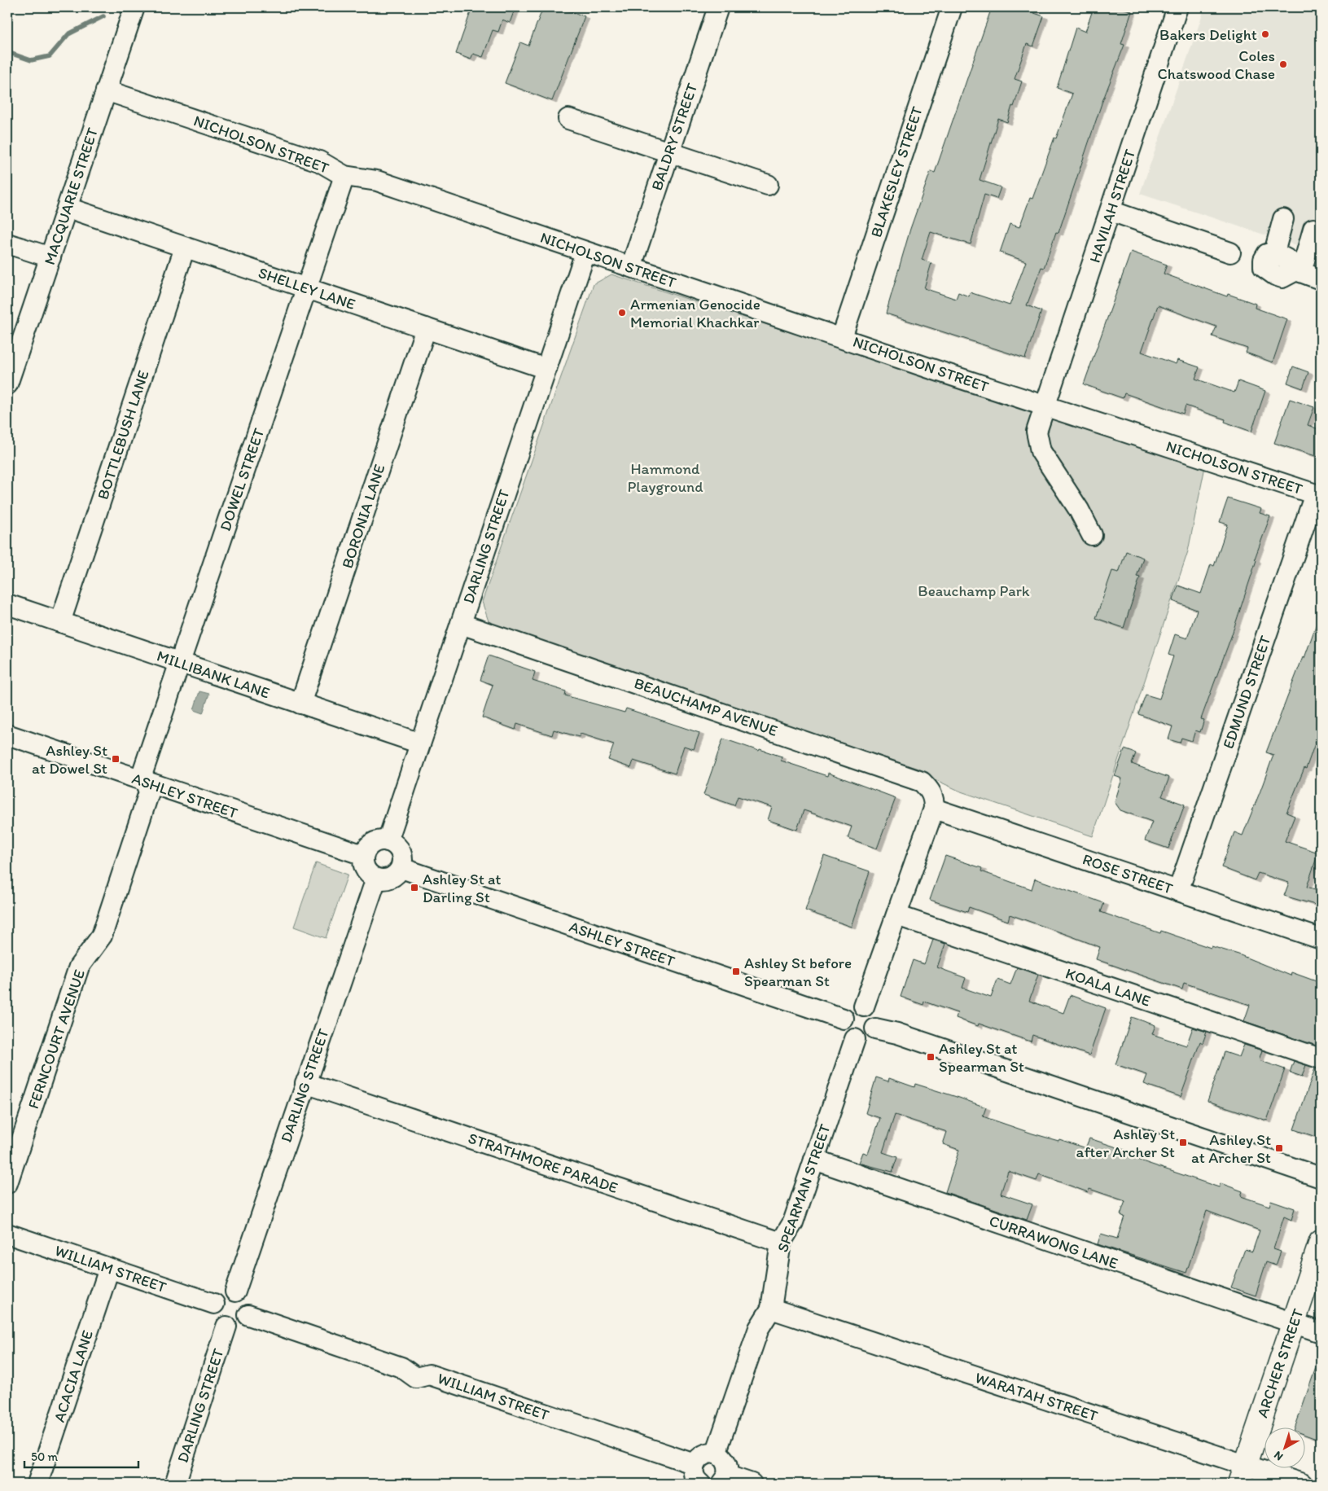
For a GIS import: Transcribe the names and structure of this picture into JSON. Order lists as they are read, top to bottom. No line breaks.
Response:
{"streets":{"main road":["ARCHER STREET"],"street":["BALDRY STREET","NICHOLSON STREET","BLAKESLEY STREET","MACQUARIE STREET","HAVILAH STREET","SHELLEY LANE","BOTTLEBUSH LANE","DOWEL STREET","BORONIA LANE","DARLING STREET","MILLIBANK LANE","EDMUND STREET","BEAUCHAMP AVENUE","ASHLEY STREET","ROSE STREET","KOALA LANE","FERNCOURT AVENUE","STRATHMORE PARADE","SPEARMAN STREET","CURRAWONG LANE","WILLIAM STREET","ACACIA LANE","WARATAH STREET"]},"crossings":[["BALDRY STREET","NICHOLSON STREET"],["NICHOLSON STREET","BLAKESLEY STREET"],["NICHOLSON STREET","MACQUARIE STREET"],["NICHOLSON STREET","HAVILAH STREET"],["NICHOLSON STREET","DOWEL STREET"],["NICHOLSON STREET","DARLING STREET"],["NICHOLSON STREET","EDMUND STREET"],["MACQUARIE STREET","SHELLEY LANE"],["SHELLEY LANE","BOTTLEBUSH LANE"],["SHELLEY LANE","DOWEL STREET"],["SHELLEY LANE","BORONIA LANE"],["SHELLEY LANE","DARLING STREET"],["BOTTLEBUSH LANE","MILLIBANK LANE"],["DOWEL STREET","MILLIBANK LANE"],["DOWEL STREET","ASHLEY STREET"],["DOWEL STREET","FERNCOURT AVENUE"],["BORONIA LANE","MILLIBANK LANE"],["DARLING STREET","MILLIBANK LANE"],["DARLING STREET","BEAUCHAMP AVENUE"],["DARLING STREET","ASHLEY STREET"],["DARLING STREET","STRATHMORE PARADE"],["DARLING STREET","WILLIAM STREET"],["EDMUND STREET","ROSE STREET"],["BEAUCHAMP AVENUE","ROSE STREET"],["ASHLEY STREET","FERNCOURT AVENUE"],["ASHLEY STREET","SPEARMAN STREET"],["STRATHMORE PARADE","SPEARMAN STREET"],["SPEARMAN STREET","CURRAWONG LANE"],["SPEARMAN STREET","WARATAH STREET"],["CURRAWONG LANE","ARCHER STREET"],["WILLIAM STREET","ACACIA LANE"],["ARCHER STREET","WARATAH STREET"]],"parks":["Hammond Playground","Beauchamp Park"],"places":{"other":["Bakers Delight","Coles Chatswood Chase","Armenian Genocide Memorial Khachkar"],"transit":["Ashley St at Dowel St","Ashley St at Darling St","Ashley St before Spearman St","Ashley St at Spearman St","Ashley St after Archer St","Ashley St at Archer St"]},"scale_bar":"50 m","north":"bottom left"}
